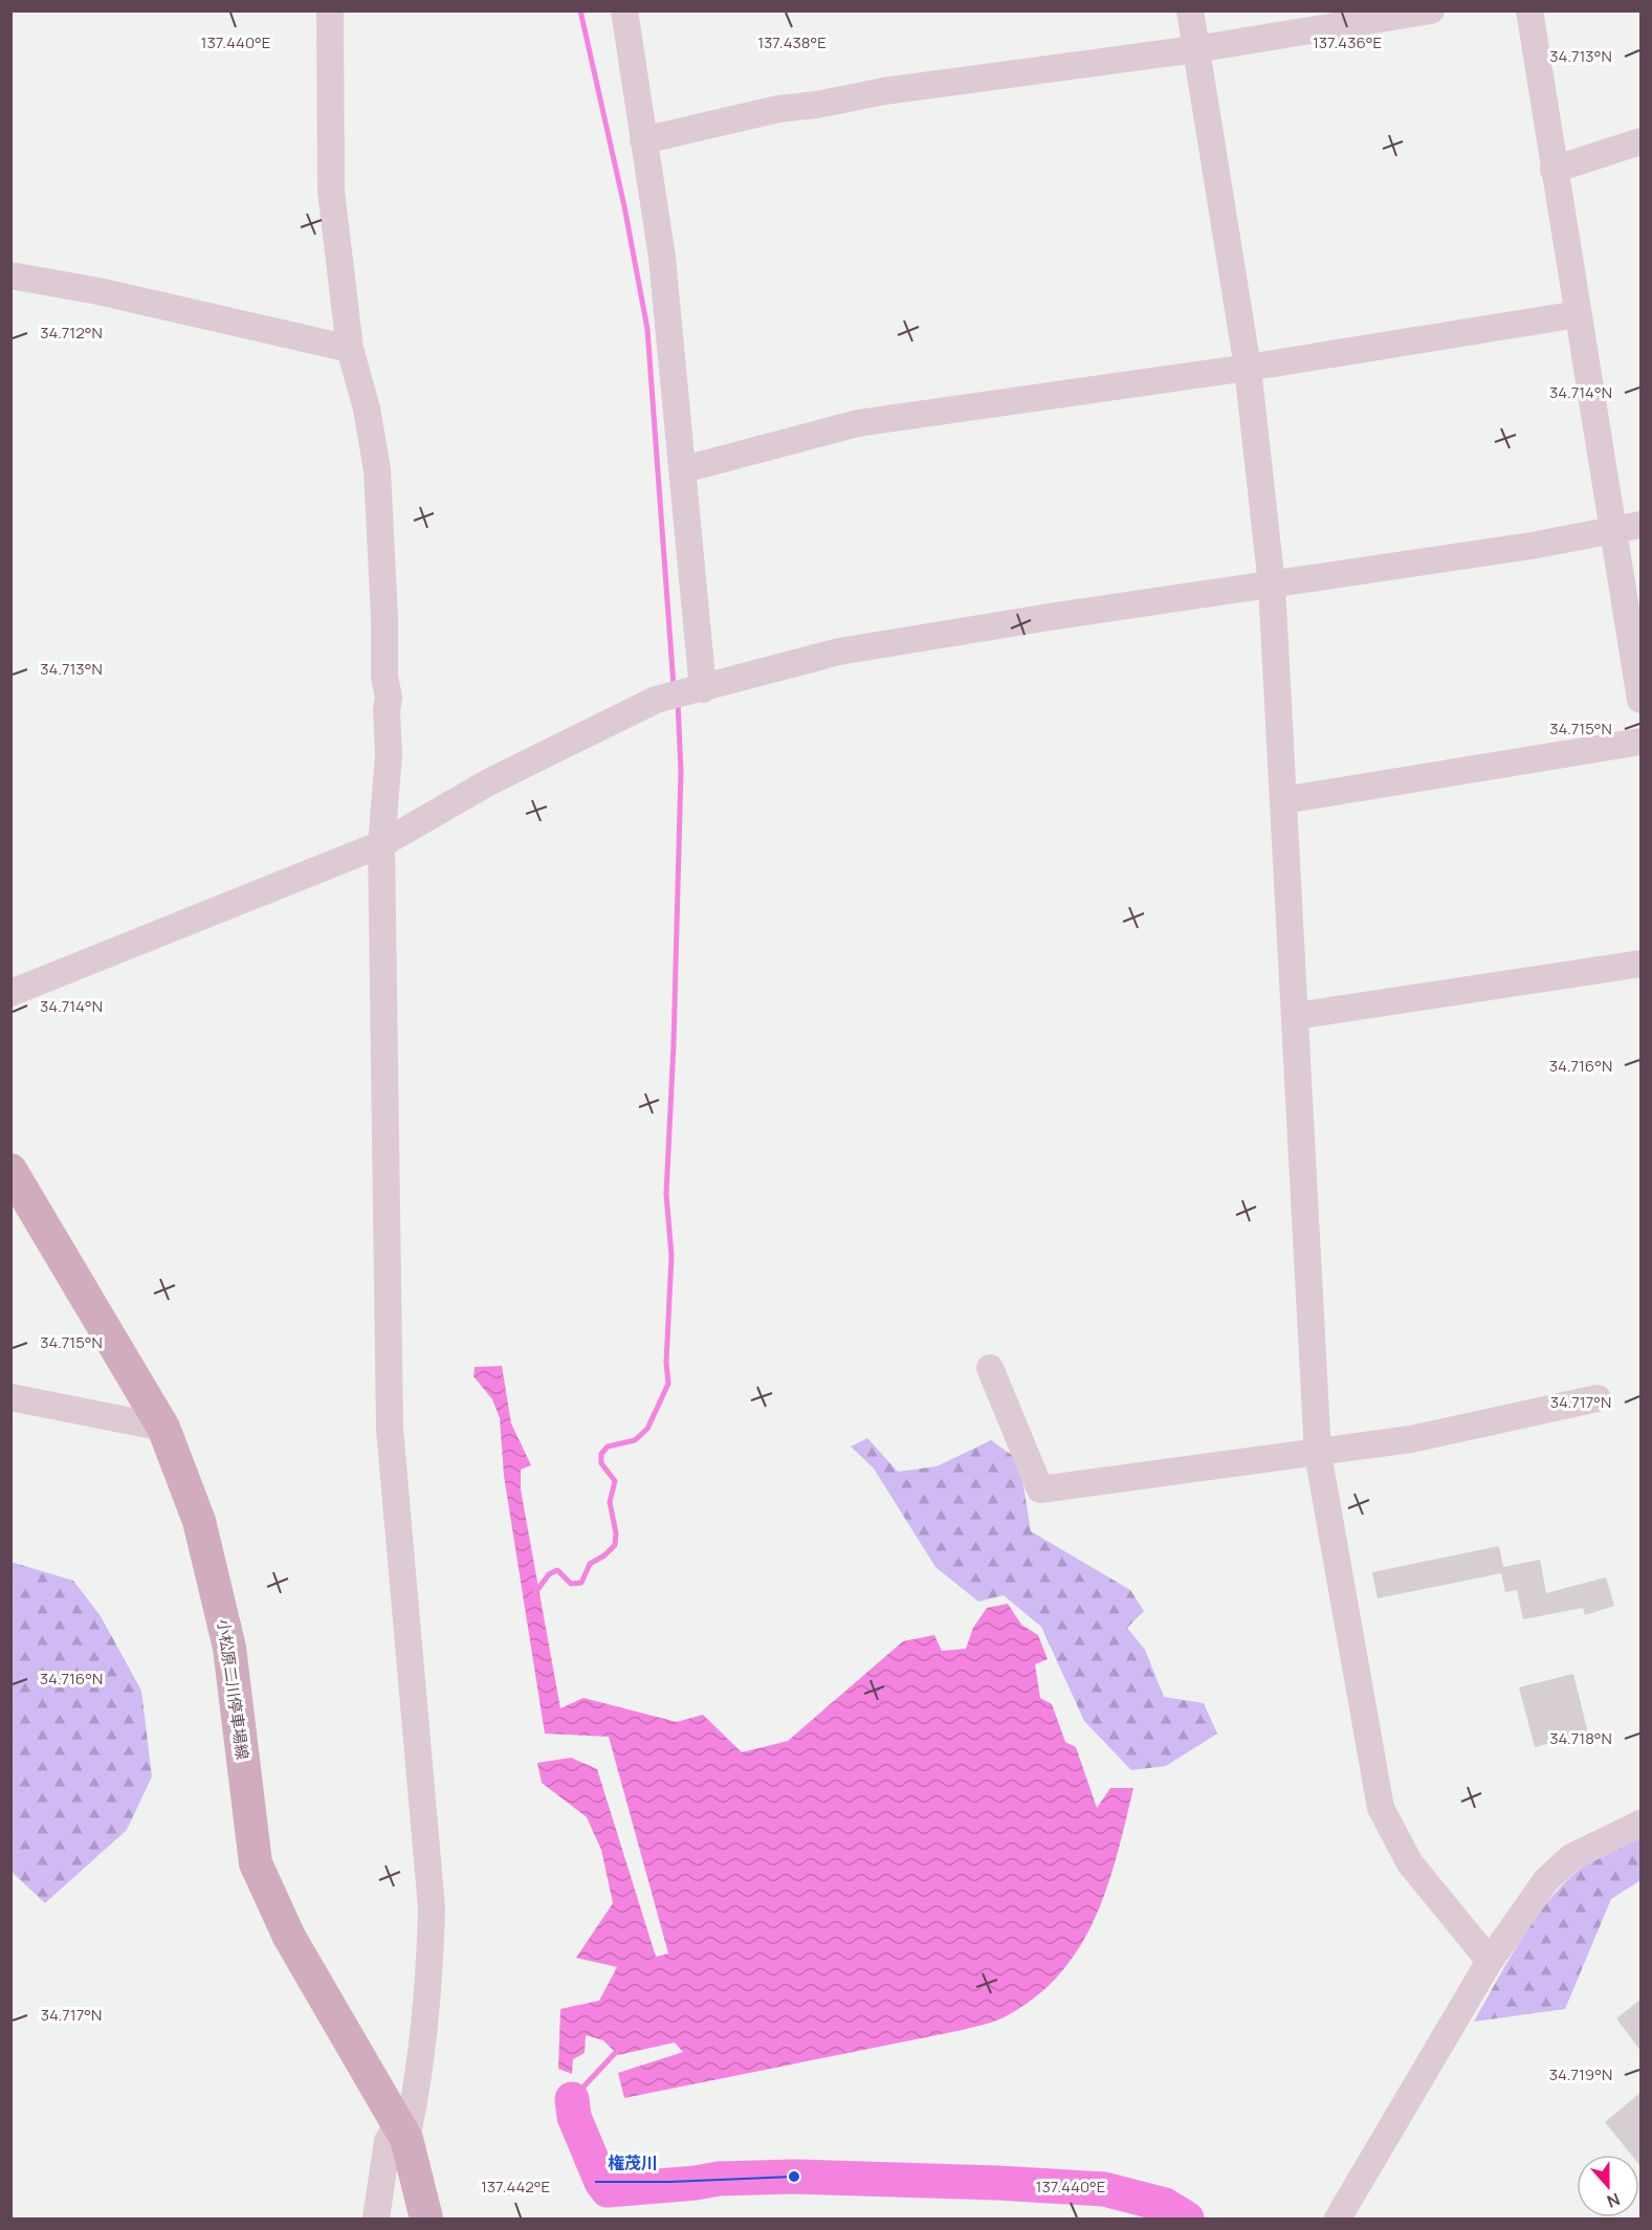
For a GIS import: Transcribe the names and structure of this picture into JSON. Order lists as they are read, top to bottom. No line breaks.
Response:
{"streets":{"main road":["小松原二川停車場線"]},"places":["権茂川"],"north":"bottom","coordinates":["137.440°E","137.438°E","137.436°E","34.713°N","34.712°N","34.714°N","34.715°N","34.716°N","34.717°N","34.718°N","34.719°N","137.442°E"]}
